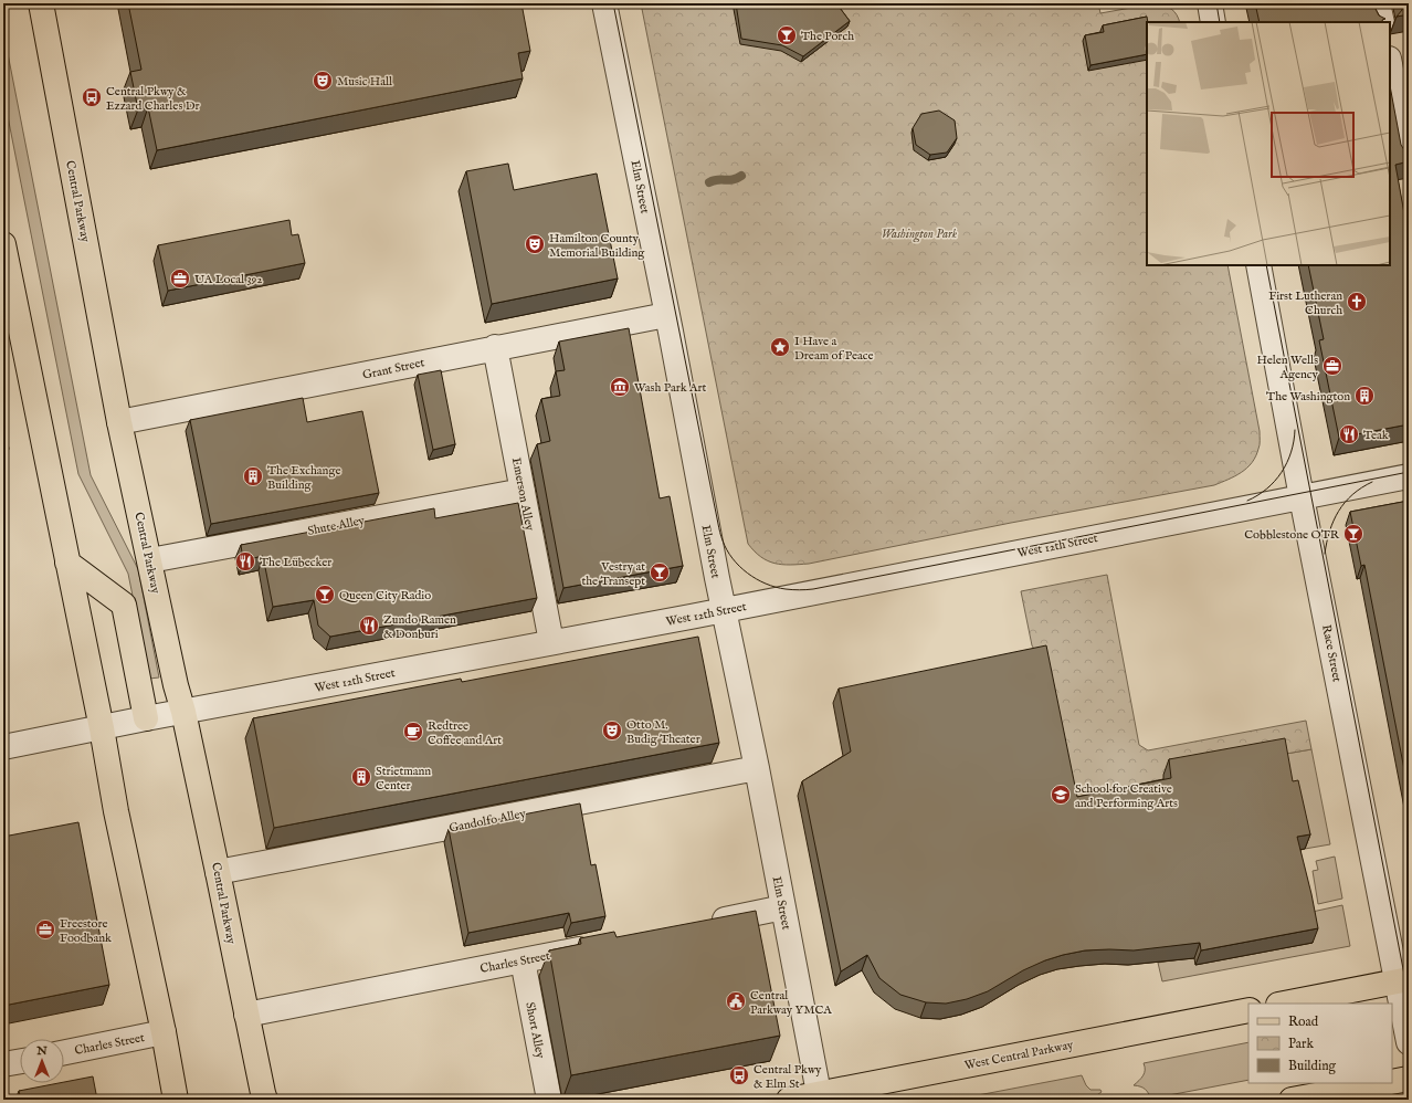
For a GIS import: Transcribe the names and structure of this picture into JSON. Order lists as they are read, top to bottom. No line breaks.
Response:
{"streets":{"main road":["Central Parkway","West Central Parkway"],"street":["Elm Street","Grant Street","Emerson Alley","Shute Alley","West 12th Street","Race Street","Gandolfo Alley","Charles Street","Short Alley"]},"crossings":[["Elm Street","Grant Street"],["Elm Street","West 12th Street"],["Elm Street","Gandolfo Alley"],["Elm Street","West Central Parkway"],["Central Parkway","Grant Street"],["Central Parkway","Shute Alley"],["Central Parkway","West 12th Street"],["Central Parkway","Gandolfo Alley"],["Central Parkway","Charles Street"],["Grant Street","Emerson Alley"],["Emerson Alley","Shute Alley"],["Emerson Alley","West 12th Street"],["West 12th Street","Race Street"],["Charles Street","Short Alley"]],"parks":["Washington Park"],"places":{"bar":["The Porch","Cobblestone OTR","Vestry at the Transept","Queen City Radio"],"theatre":["Music Hall","Hamilton County Memorial Building","Otto M. Budig Theater"],"bus stop":["Central Pkwy & Ezzard Charles Dr","Central Pkwy & Elm St"],"office":["UA Local 392","Helen Wells Agency","Freestore Foodbank"],"church":["First Lutheran Church"],"place":["I Have a Dream of Peace"],"museum":["Wash Park Art"],"building":["The Washington","The Exchange Building","Strietmann Center"],"restaurant":["Teak","The Lübecker","Zundo Ramen & Donburi"],"cafe":["Redtree Coffee and Art"],"school or university":["School for Creative and Performing Arts"],"public building":["Central Parkway YMCA"]},"legend":["Road","Park","Building"],"north":"top"}
